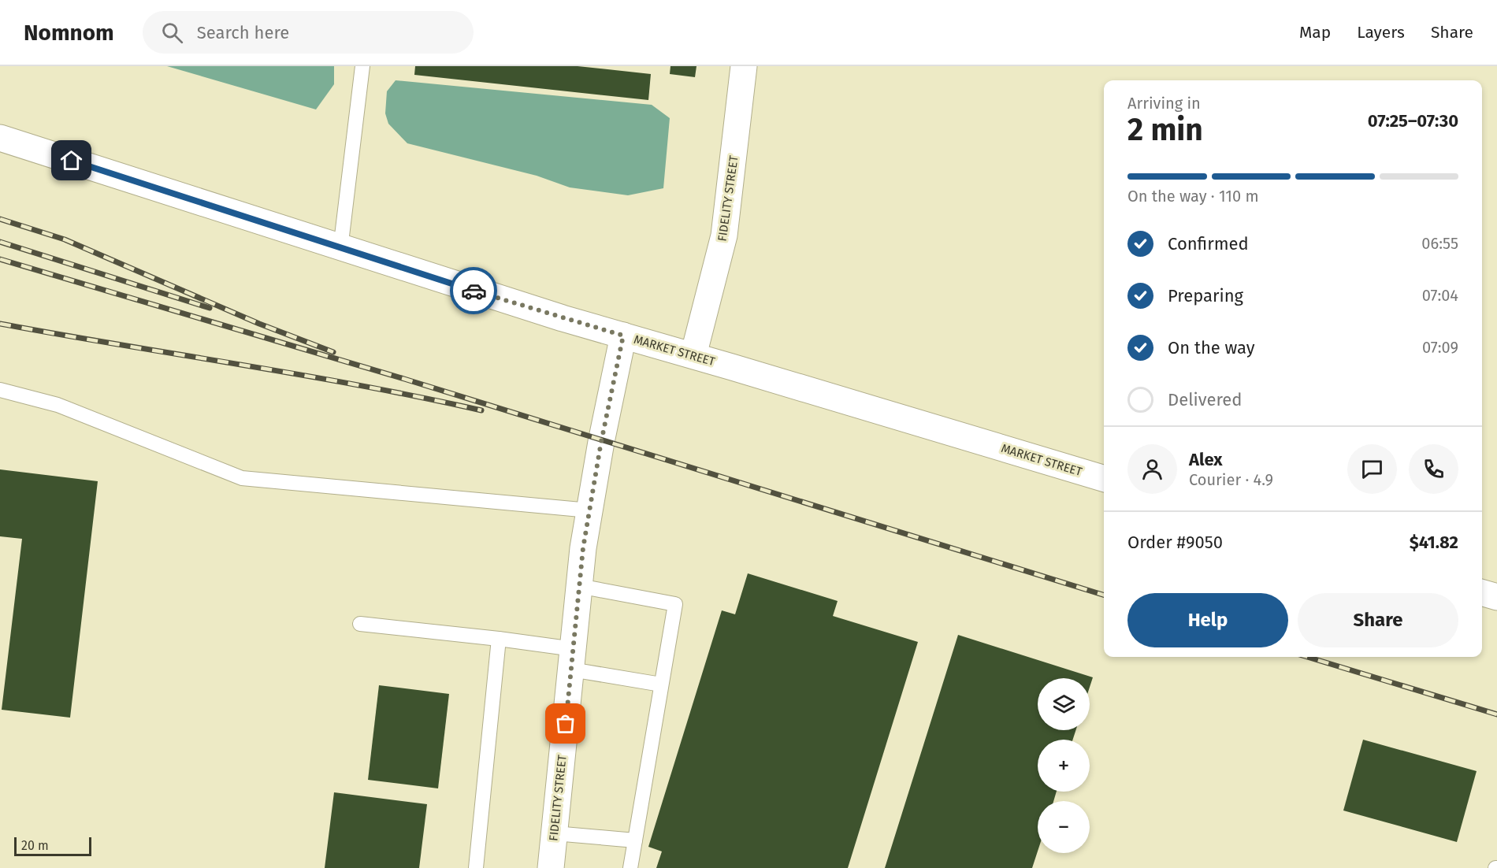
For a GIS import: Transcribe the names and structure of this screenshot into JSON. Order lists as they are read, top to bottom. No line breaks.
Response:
{"streets":{"main road":["FIDELITY STREET","MARKET STREET"]},"crossings":[["FIDELITY STREET","MARKET STREET"]],"scale_bar":"20 m","page":{"header":"Nomnom","search":"Search here","nav":["Map","Layers","Share"],"heading":["2 min","Arriving in","07:25–07:30"],"panel":["Alex","Courier · 4.9","Order #9050","$41.82"],"bar":"On the way · 110 m","list":[["Confirmed","06:55"],["Preparing","07:04"],["On the way","07:09"],"Delivered"],"buttons":["Help","Share"],"map_buttons":["+","−"],"scale":"20 m"}}
